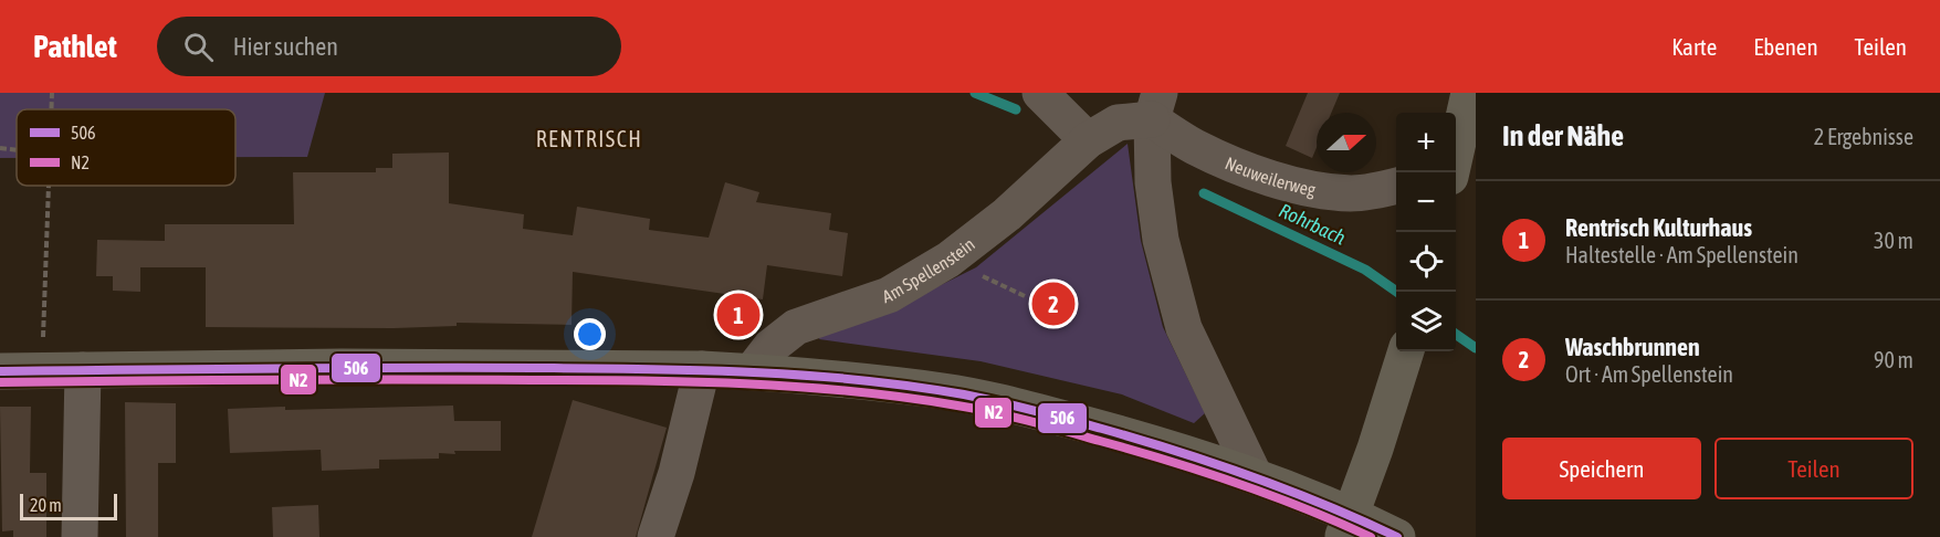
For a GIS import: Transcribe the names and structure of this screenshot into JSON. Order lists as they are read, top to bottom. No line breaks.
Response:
{"streets":{"street":["Neuweilerweg","Am Spellenstein"]},"crossings":[["Neuweilerweg","Am Spellenstein"]],"districts":["RENTRISCH"],"water":["Rohrbach"],"lines":["transit line 506","transit line N2"],"legend":["506","N2"],"scale_bar":"20 m","north":"right","page":{"header":"Pathlet","search":"Hier suchen","nav":["Karte","Ebenen","Teilen"],"heading":["In der Nähe","2 Ergebnisse"],"map_buttons":["+","−"],"list":[{"mark":"1","name":"Rentrisch Kulturhaus","note":"Haltestelle · Am Spellenstein","value":"30 m"},{"mark":"2","name":"Waschbrunnen","note":"Ort · Am Spellenstein","value":"90 m"}],"pins":["2","1"],"buttons":["Speichern","Teilen"],"scale":"20 m"}}
